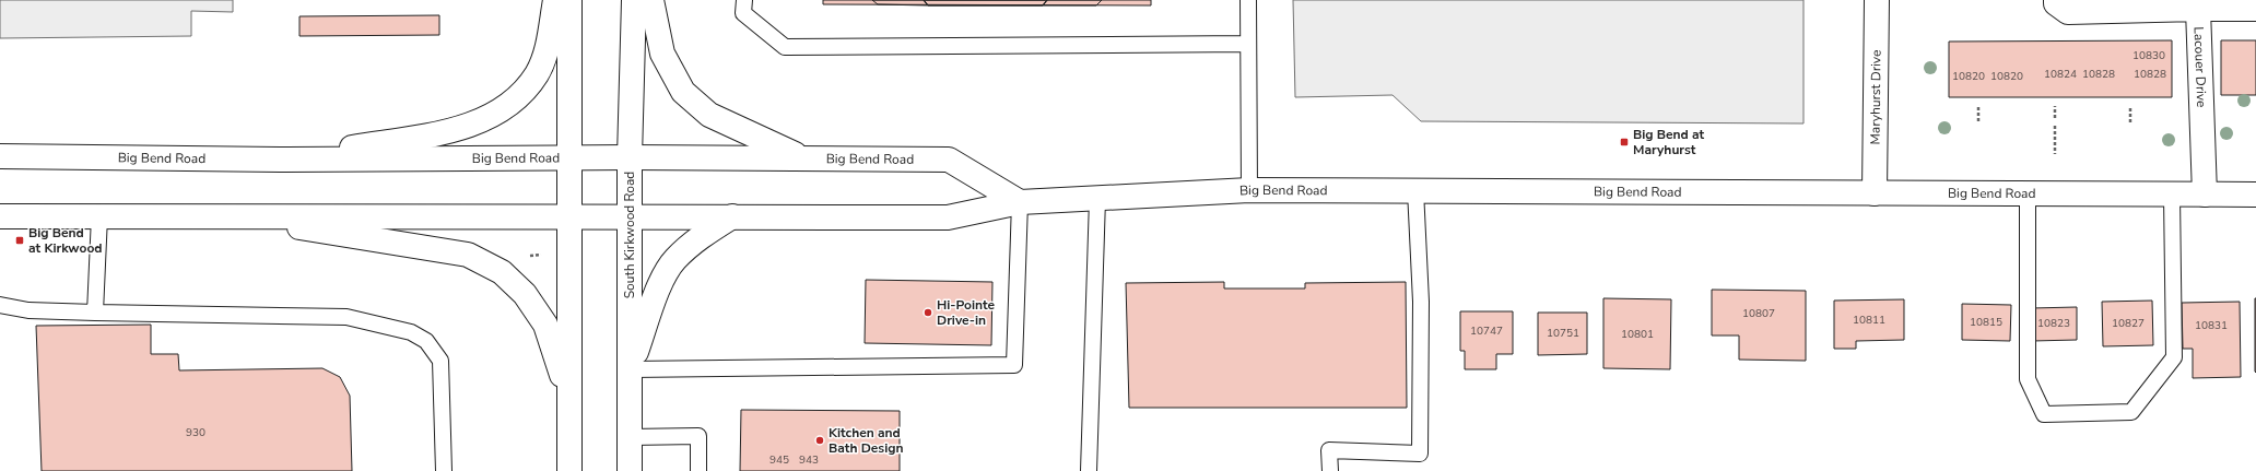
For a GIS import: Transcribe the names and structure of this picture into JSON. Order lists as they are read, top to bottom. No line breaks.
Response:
{"streets":{"main road":["Lacouer Drive","Maryhurst Drive","Big Bend Road","South Kirkwood Road"]},"crossings":[["Lacouer Drive","Big Bend Road"],["Maryhurst Drive","Big Bend Road"],["Big Bend Road","South Kirkwood Road"]],"places":{"transit":["Big Bend at Maryhurst","Big Bend at Kirkwood"],"other":["Hi-Pointe Drive-in","Kitchen and Bath Design"]},"house_numbers":["10830","10824","10828","10828","10820","10820","10807","10811","10815","10823","10827","10831","10747","10751","10801","930","945","943"]}
